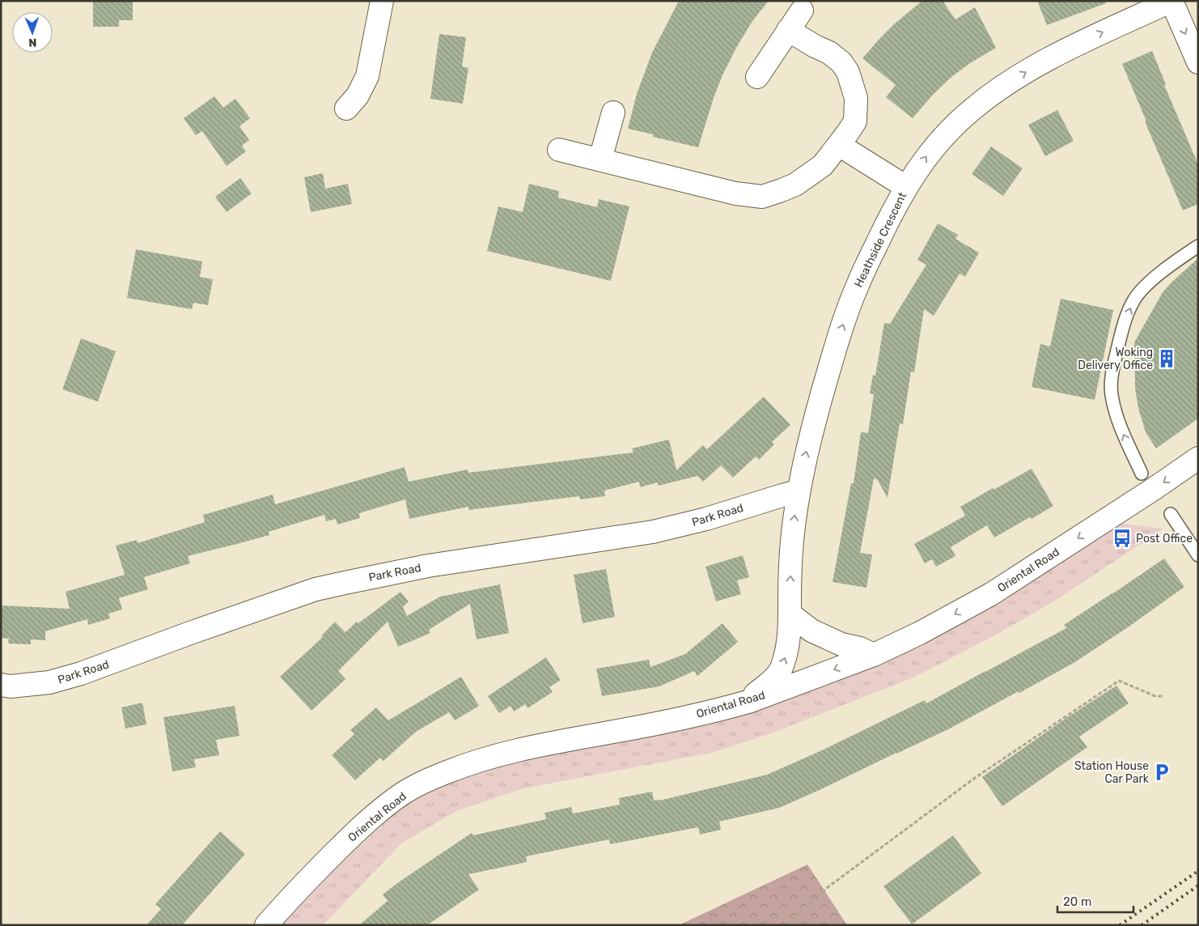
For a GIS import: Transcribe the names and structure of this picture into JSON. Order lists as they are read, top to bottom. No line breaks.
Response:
{"streets":{"street":["Heathside Crescent","Park Road","Oriental Road"]},"crossings":[["Heathside Crescent","Park Road"],["Heathside Crescent","Oriental Road"]],"one_way":["Heathside Crescent","Oriental Road"],"places":{"building":["Woking Delivery Office"],"bus stop":["Post Office"],"parking":["Station House Car Park"]},"scale_bar":"20 m","north":"bottom"}
